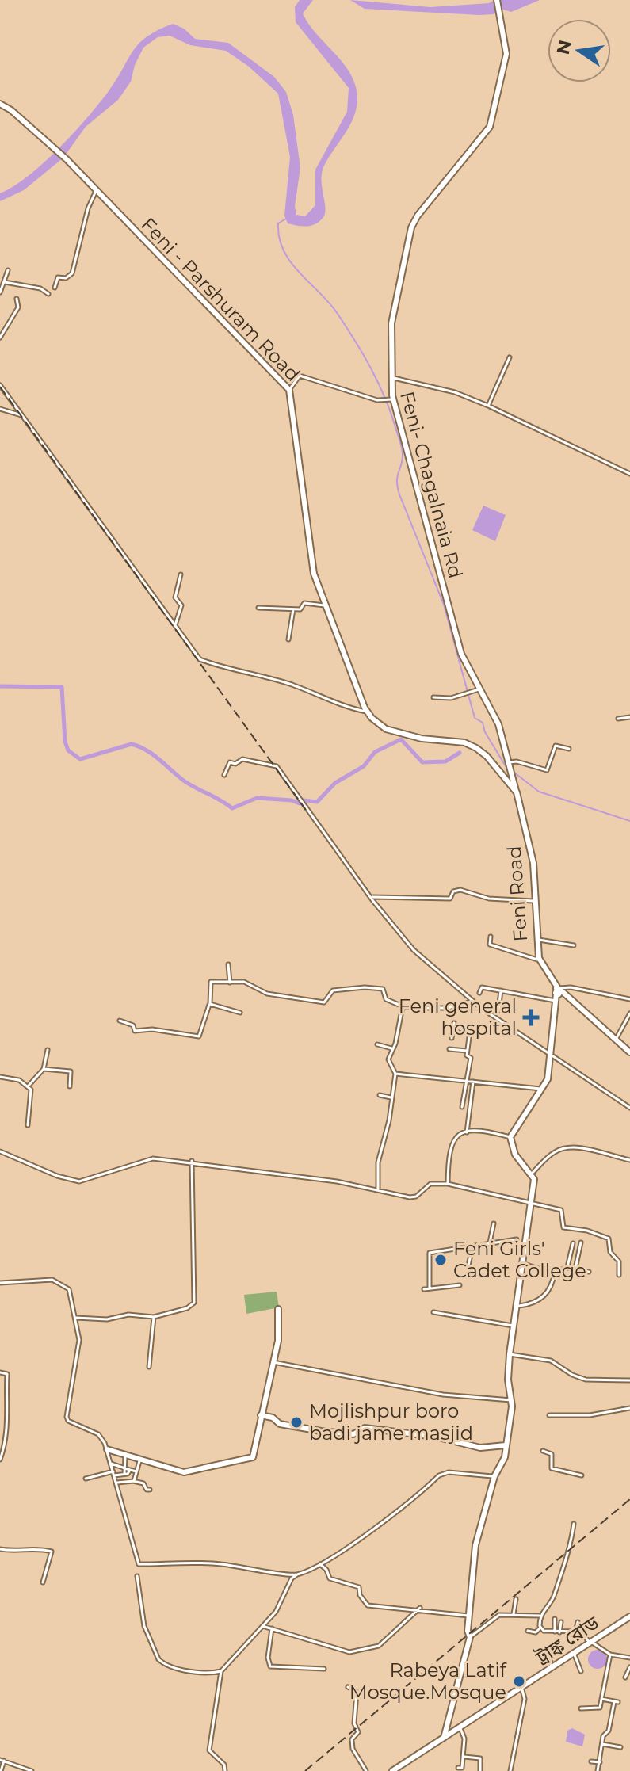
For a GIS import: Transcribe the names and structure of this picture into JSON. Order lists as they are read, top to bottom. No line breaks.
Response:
{"streets":{"main road":["Feni - Parshuram Road","Feni- Chagalnaia Rd","Feni Road","ট্রাঙ্ক রোড"]},"crossings":[["Feni- Chagalnaia Rd","Feni Road"]],"places":{"health":["Feni general hospital"],"other":["Feni Girls' Cadet College","Mojlishpur boro badi jame masjid","Rabeya Latif Mosque.Mosque"]},"north":"left"}
